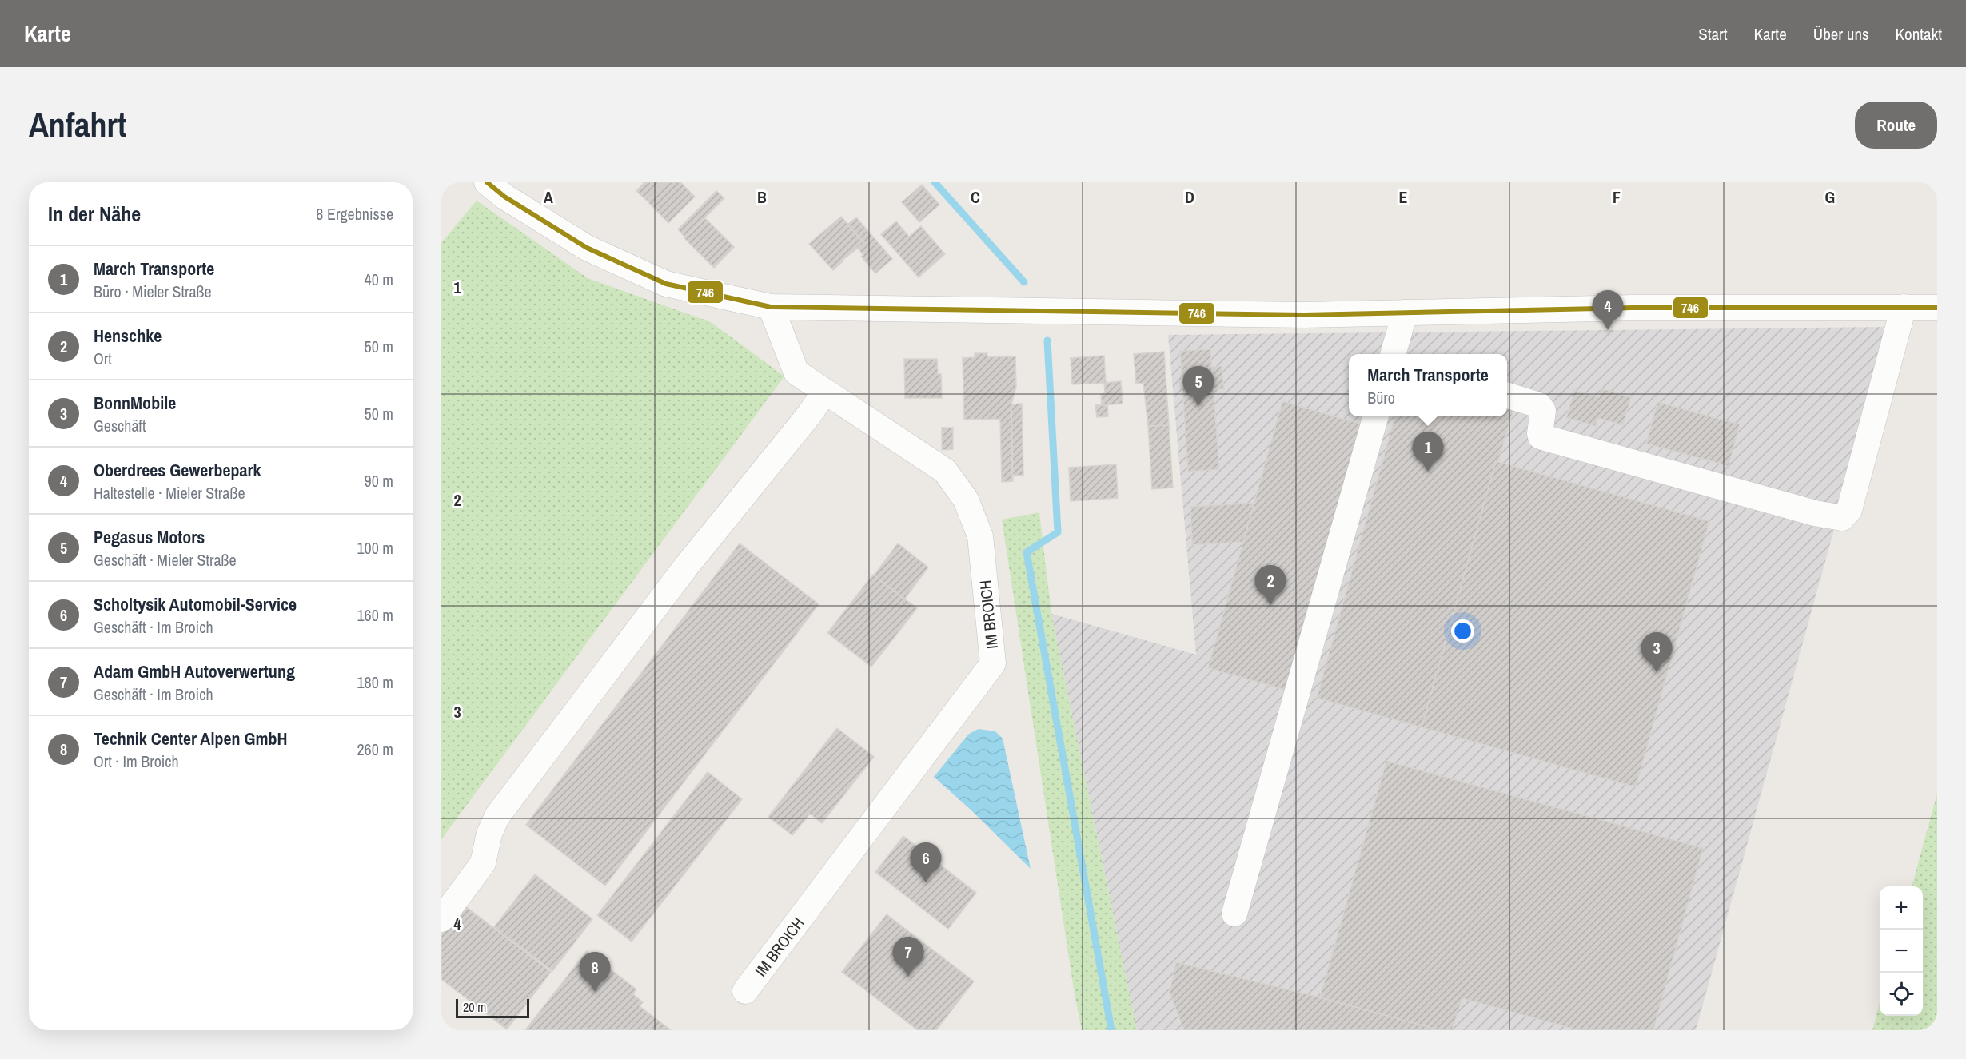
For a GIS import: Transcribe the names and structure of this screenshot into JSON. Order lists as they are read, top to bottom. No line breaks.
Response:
{"streets":{"street":["IM BROICH"]},"lines":["transit line 746"],"scale_bar":"20 m","page":{"header":"Karte","nav":["Start","Karte","Über uns","Kontakt"],"buttons":"Route","title":"Anfahrt","heading":["In der Nähe","8 Ergebnisse"],"list":[{"mark":"1","name":"March Transporte","note":"Büro · Mieler Straße","value":"40 m"},{"mark":"2","name":"Henschke","note":"Ort","value":"50 m"},{"mark":"3","name":"BonnMobile","note":"Geschäft","value":"50 m"},{"mark":"4","name":"Oberdrees Gewerbepark","note":"Haltestelle · Mieler Straße","value":"90 m"},{"mark":"5","name":"Pegasus Motors","note":"Geschäft · Mieler Straße","value":"100 m"},{"mark":"6","name":"Scholtysik Automobil-Service","note":"Geschäft · Im Broich","value":"160 m"},{"mark":"7","name":"Adam GmbH Autoverwertung","note":"Geschäft · Im Broich","value":"180 m"},{"mark":"8","name":"Technik Center Alpen GmbH","note":"Ort · Im Broich","value":"260 m"}],"pins":["4","5","1","2","3","6","7","8"],"popup":["March Transporte","Büro"],"map_buttons":["+","−"],"scale":"20 m"},"grid":{"columns":["A","B","C","D","E","F","G"],"rows":["1","2","3","4"]}}
